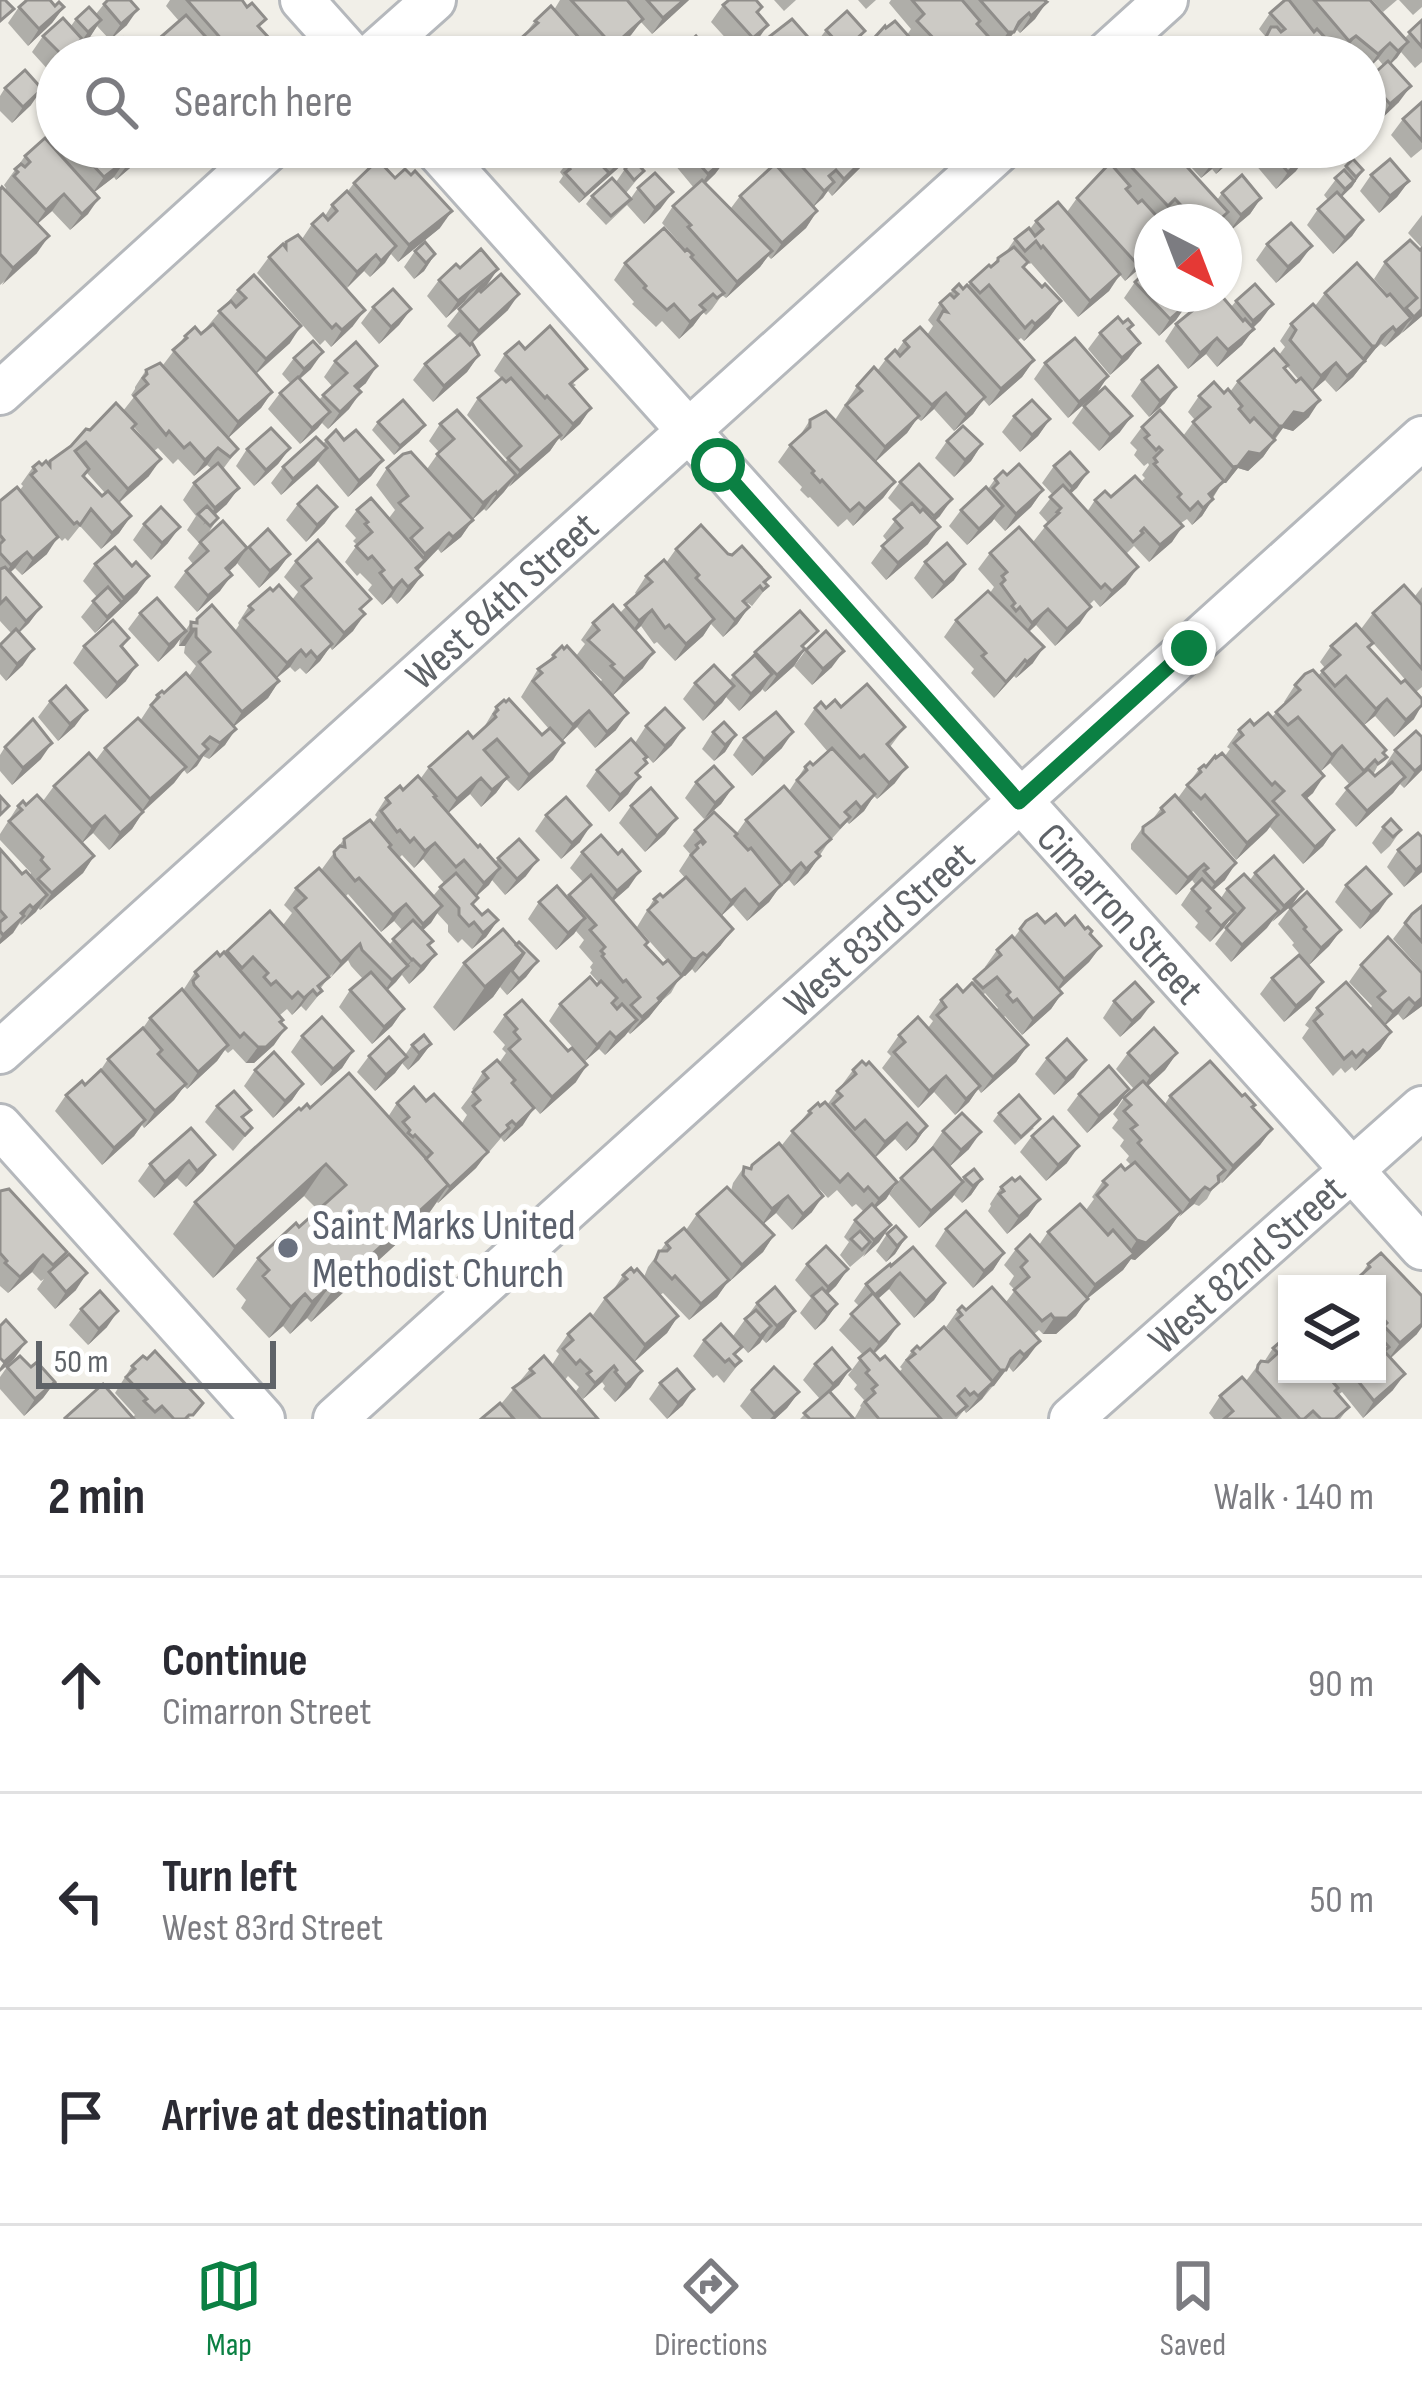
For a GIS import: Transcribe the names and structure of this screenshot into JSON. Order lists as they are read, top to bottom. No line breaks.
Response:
{"streets":{"street":["West 84th Street","Cimarron Street","West 83rd Street","West 82nd Street"]},"crossings":[["West 84th Street","Cimarron Street"],["Cimarron Street","West 83rd Street"],["Cimarron Street","West 82nd Street"]],"places":["Saint Marks United Methodist Church"],"scale_bar":"50 m","north":"bottom right","page":{"search":"Search here","scale":"50 m","heading":["2 min","Walk · 140 m"],"list":[["Continue","Cimarron Street","90 m"],["Turn left","West 83rd Street","50 m"],"Arrive at destination"],"nav":["Map","Directions","Saved"]}}
